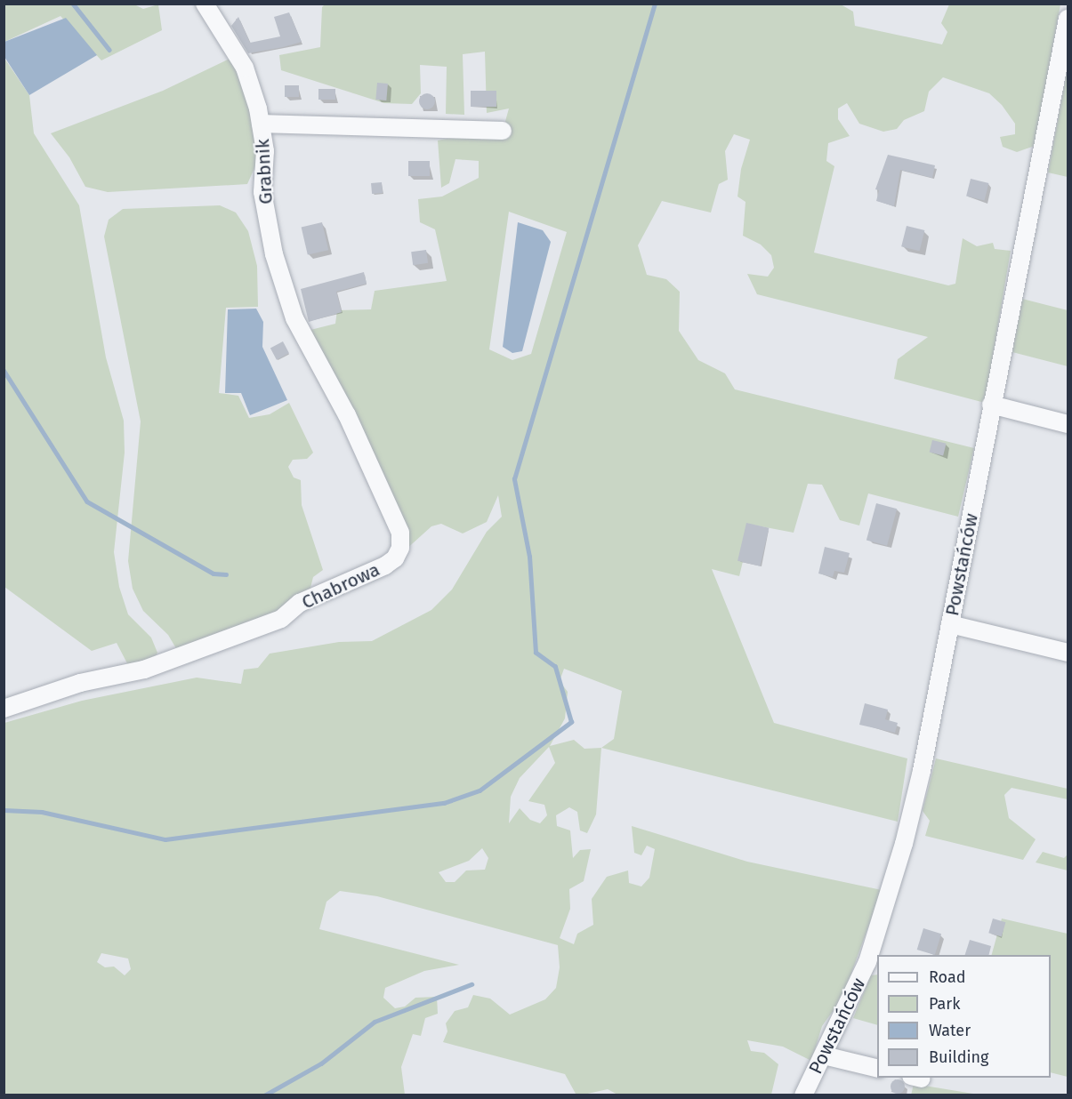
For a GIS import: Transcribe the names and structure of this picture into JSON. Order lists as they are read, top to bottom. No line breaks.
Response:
{"streets":{"street":["Grabnik","Powstańców","Chabrowa"]},"crossings":[["Grabnik","Chabrowa"]],"legend":["Road","Park","Water","Building"]}
